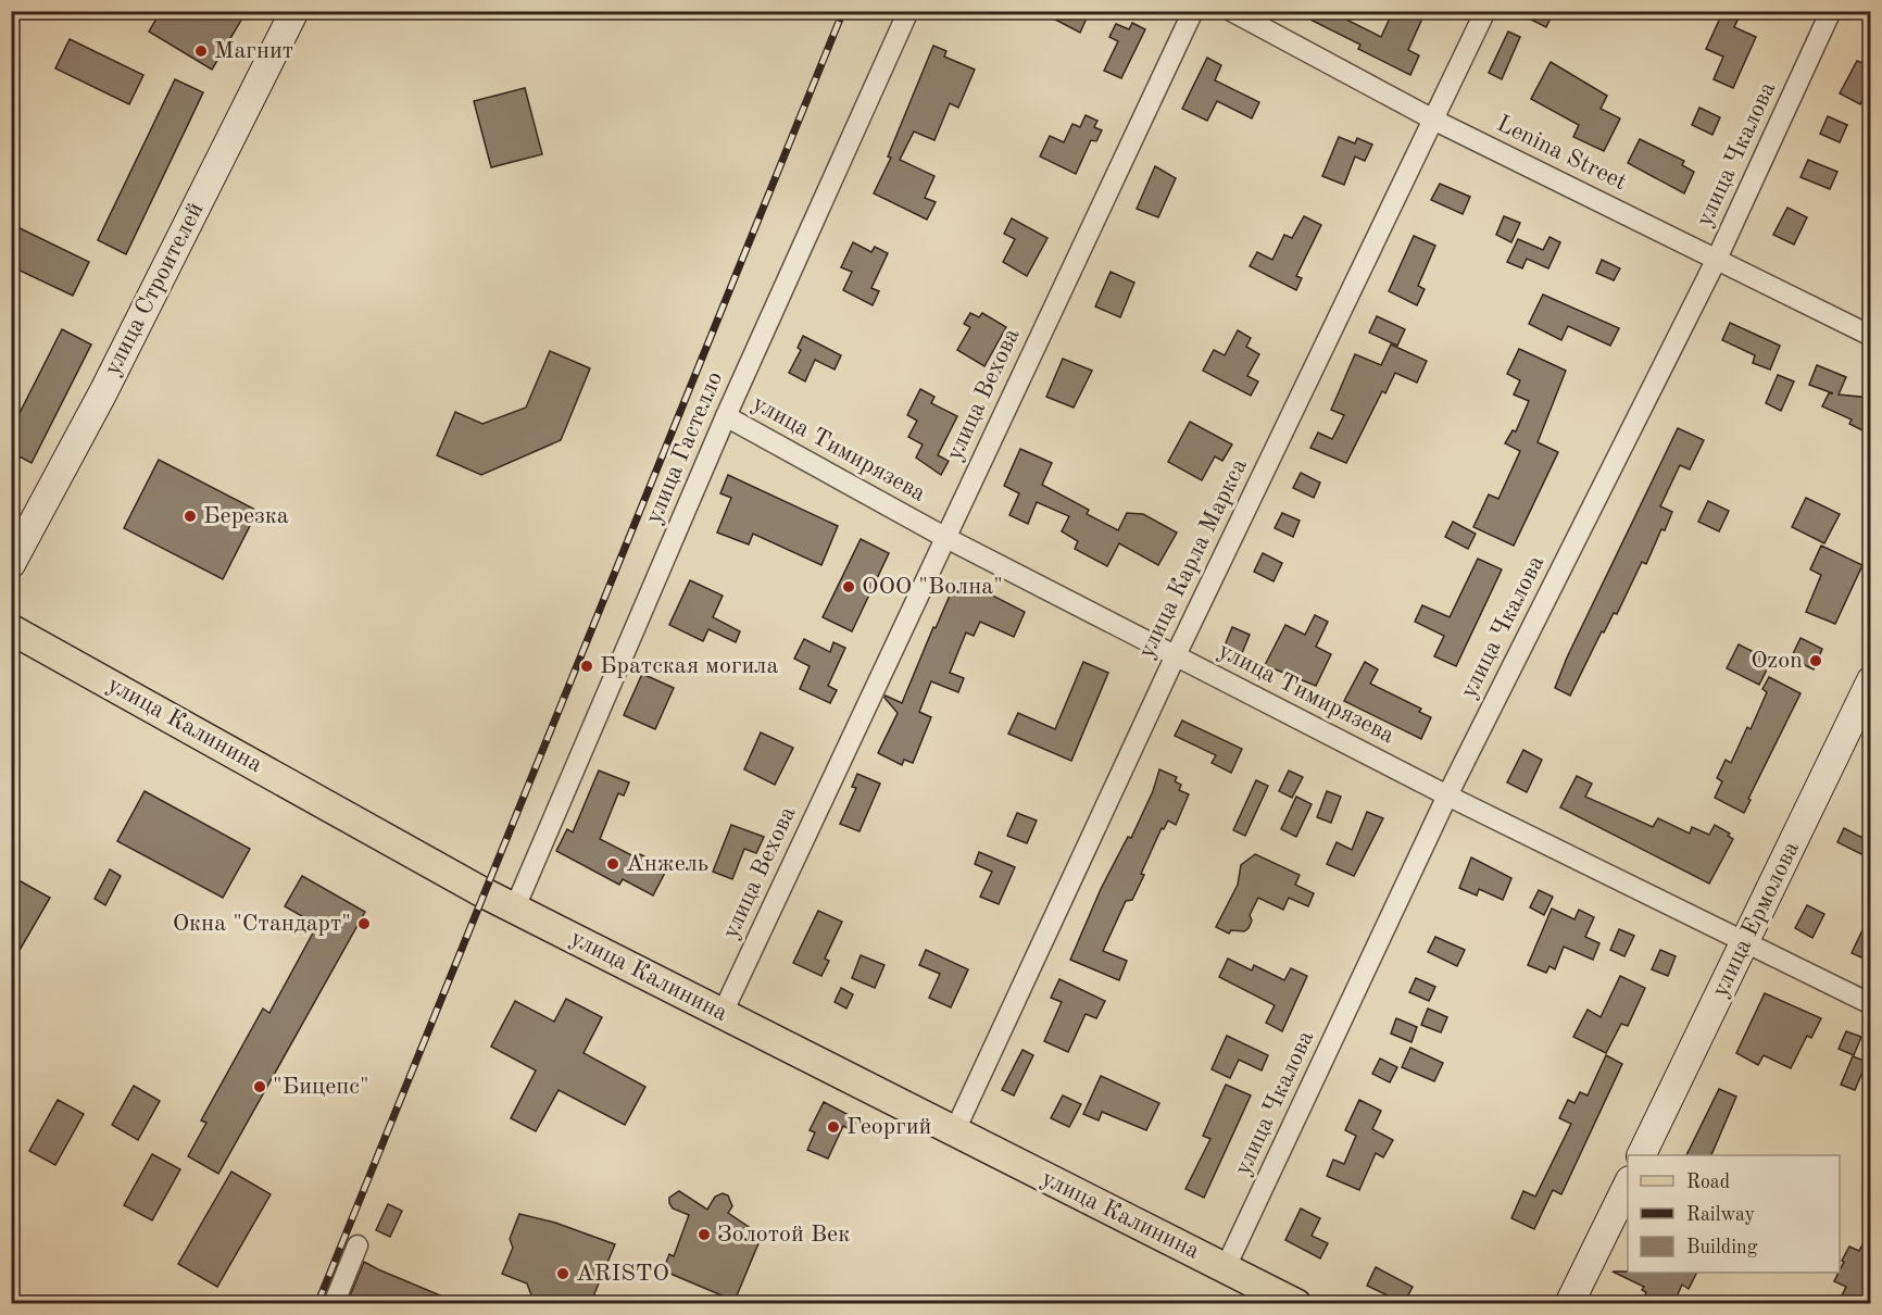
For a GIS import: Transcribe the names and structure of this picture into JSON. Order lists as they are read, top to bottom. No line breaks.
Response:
{"streets":{"main road":["улица Калинина"],"street":["Lenina Street","улица Чкалова","улица Строителей","улица Вехова","улица Гастелло","улица Тимирязева","улица Карла Маркса","улица Ермолова"]},"crossings":[["Lenina Street","улица Чкалова"],["Lenina Street","улица Карла Маркса"],["улица Чкалова","улица Тимирязева"],["улица Чкалова","улица Калинина"],["улица Вехова","улица Тимирязева"],["улица Вехова","улица Калинина"],["улица Гастелло","улица Тимирязева"],["улица Гастелло","улица Калинина"],["улица Тимирязева","улица Карла Маркса"],["улица Тимирязева","улица Ермолова"],["улица Карла Маркса","улица Калинина"]],"places":["Магнит","Березка","ООО \"Волна\"","Ozon","Братская могила","Анжель","Окна \"Стандарт\"","\"Бицепс\"","Георгий","Золотой Век","ARISTO"],"legend":["Road","Railway","Building"]}
